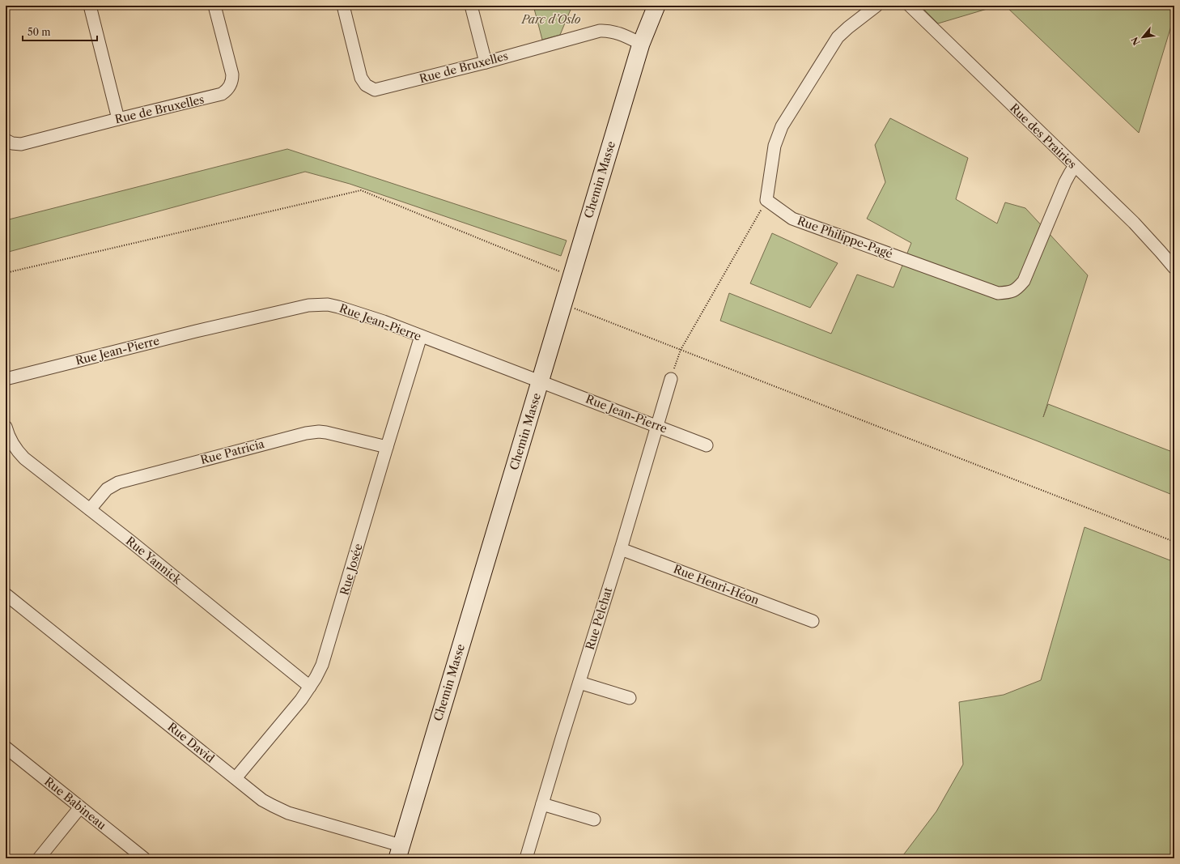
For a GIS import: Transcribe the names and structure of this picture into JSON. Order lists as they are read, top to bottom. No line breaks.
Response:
{"streets":{"street":["Rue de Bruxelles","Rue des Prairies","Chemin Masse","Rue Philippe-Pagé","Rue Jean-Pierre","Rue Patricia","Rue Yannick","Rue Josée","Rue Henri-Héon","Rue Pelchat","Rue David","Rue Babineau"]},"crossings":[["Rue de Bruxelles","Chemin Masse"],["Rue des Prairies","Rue Philippe-Pagé"],["Chemin Masse","Rue Jean-Pierre"],["Chemin Masse","Rue David"],["Rue Jean-Pierre","Rue Josée"],["Rue Jean-Pierre","Rue Pelchat"],["Rue Patricia","Rue Yannick"],["Rue Patricia","Rue Josée"],["Rue Yannick","Rue Josée"],["Rue Josée","Rue David"],["Rue Henri-Héon","Rue Pelchat"]],"parks":["Parc d'Oslo"],"scale_bar":"50 m","north":"bottom left"}
